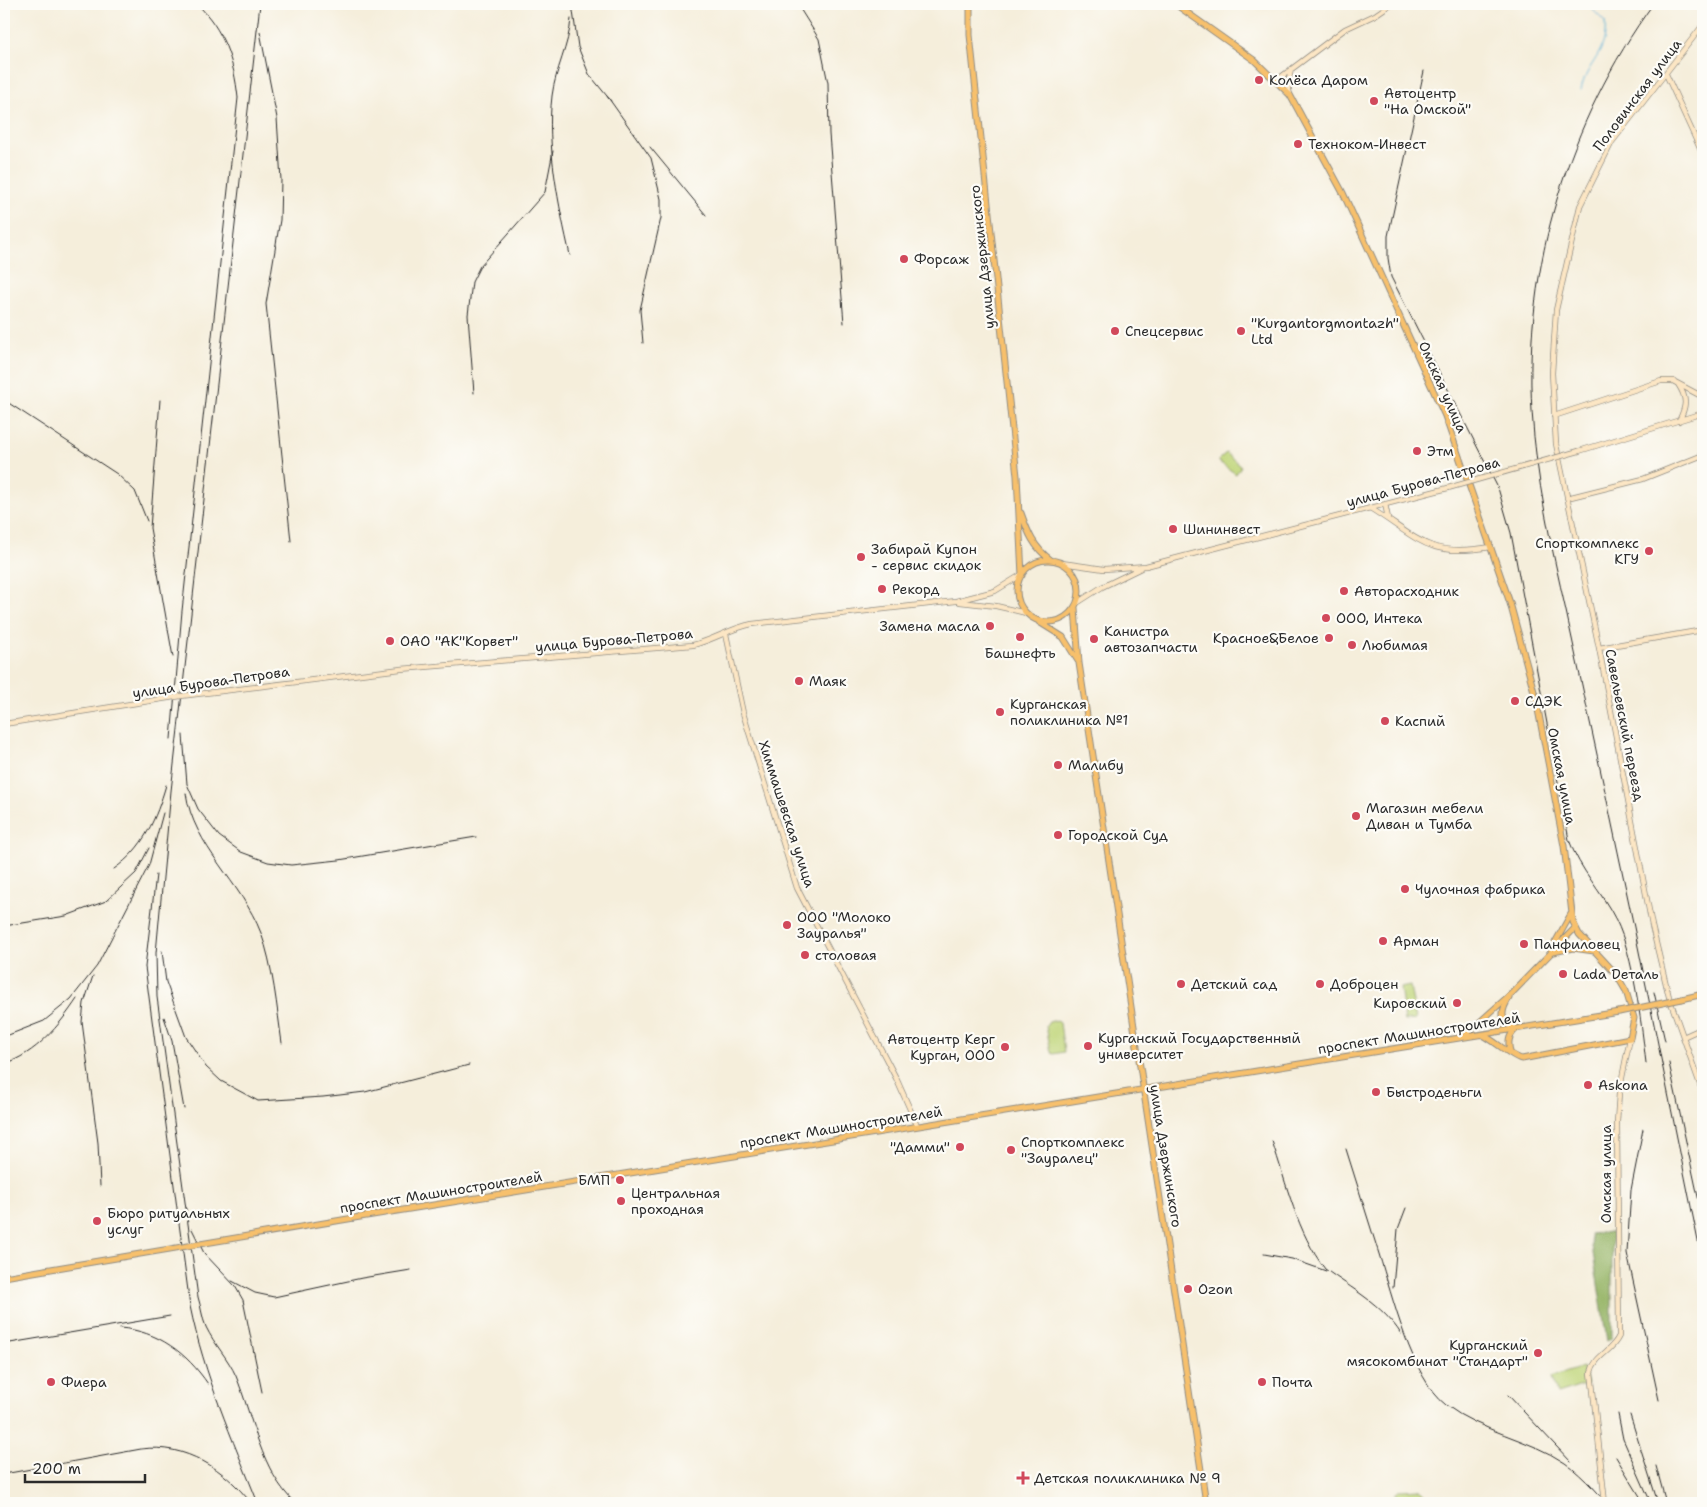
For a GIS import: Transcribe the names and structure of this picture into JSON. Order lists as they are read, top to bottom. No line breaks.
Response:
{"streets":{"main road":["Половинская улица","улица Дзержинского","Омская улица","улица Бурова-Петрова","Савельевский переезд","Химмашевская улица","проспект Машиностроителей"]},"crossings":[["Половинская улица","Савельевский переезд"],["улица Дзержинского","улица Бурова-Петрова"],["улица Дзержинского","проспект Машиностроителей"],["улица Бурова-Петрова","Химмашевская улица"],["Химмашевская улица","проспект Машиностроителей"]],"places":{"other":["Колёса Даром","Автоцентр \"На Омской\"","Техноком-Инвест","Форсаж","Спецсервис","\"Kurgantorgmontazh\" Ltd","Этм","Шининвест","Спорткомплекс КГУ","Забирай Купон - сервис скидок","Рекорд","Авторасходник","ООО, Интека","Замена масла","Башнефть","Красное&Белое","Канистра автозапчасти","ОАО \"АК\"Корвет\"","Любимая","Маяк","СДЭК","Курганская поликлиника №1","Каспий","Малибу","Магазин мебели Диван и Тумба","Городской Суд","Чулочная фабрика","ООО \"Молоко Зауралья\"","Арман","Панфиловец","столовая","Lada Dеталь","Детский сад","Доброцен","Кировский","Курганский Государственный университет","Автоцентр Керг Курган, ООО","Askona","Быстроденьги","\"Дамми\"","Спорткомплекс \"Зауралец\"","БМП","Центральная проходная","Бюро ритуальных услуг","Ozon","Курганский мясокомбинат \"Стандарт\"","Фиера","Почта"],"health":["Детская поликлиника № 9"]},"scale_bar":"200 m"}
